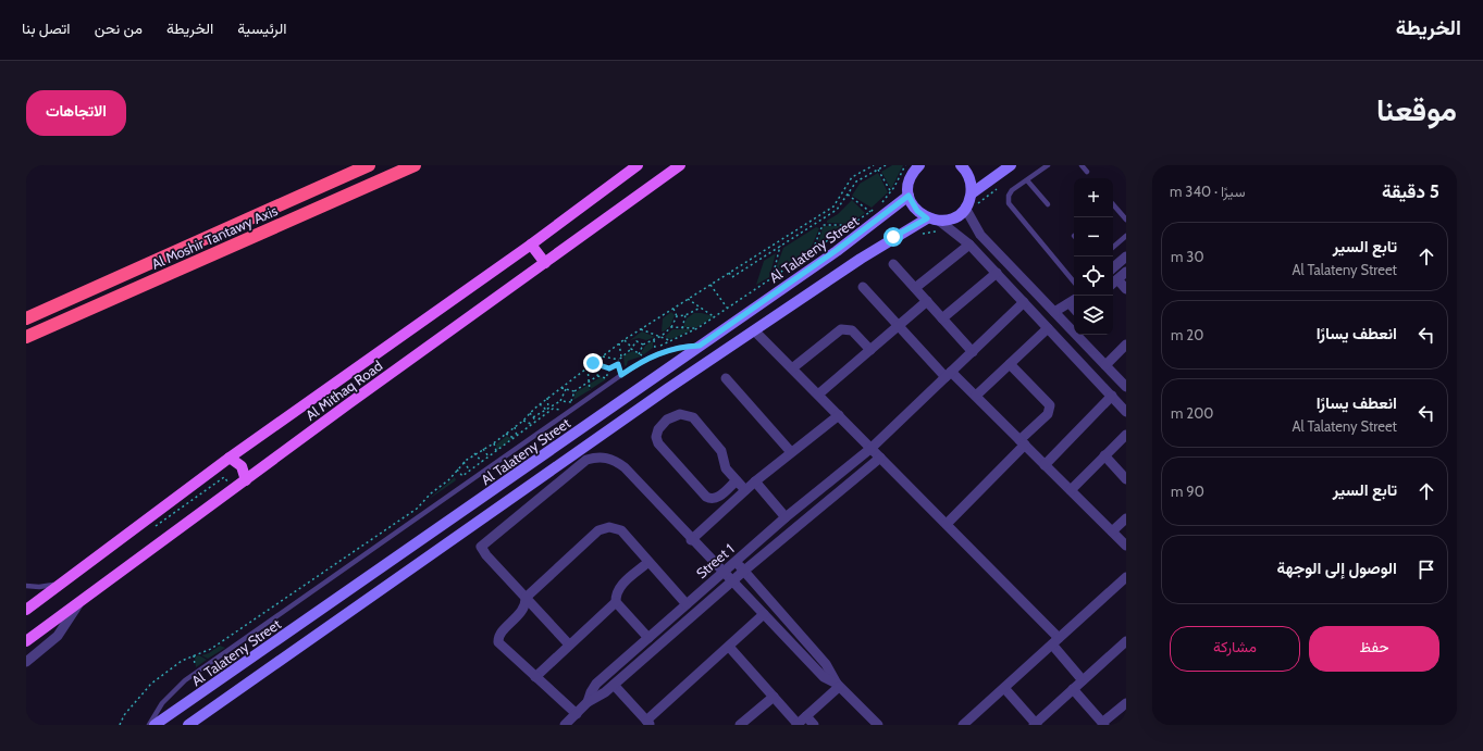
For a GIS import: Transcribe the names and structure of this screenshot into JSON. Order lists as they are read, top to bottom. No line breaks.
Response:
{"streets":{"highway":["Al Moshir Tantawy Axis"],"main road":["Al Talateny Street","Al Mithaq Road"],"street":["Street 1"]},"page":{"header":"الخريطة","nav":["الرئيسية","الخريطة","من نحن","اتصل بنا"],"title":"موقعنا","buttons":["الاتجاهات",["حفظ","مشاركة"]],"heading":["5 دقيقة","سيرًا · 340 m"],"map_buttons":["+","−"],"list":[["تابع السير","Al Talateny Street","30 m"],["انعطف يسارًا","20 m"],["انعطف يسارًا","Al Talateny Street","200 m"],["تابع السير","90 m"],"الوصول إلى الوجهة"]}}
